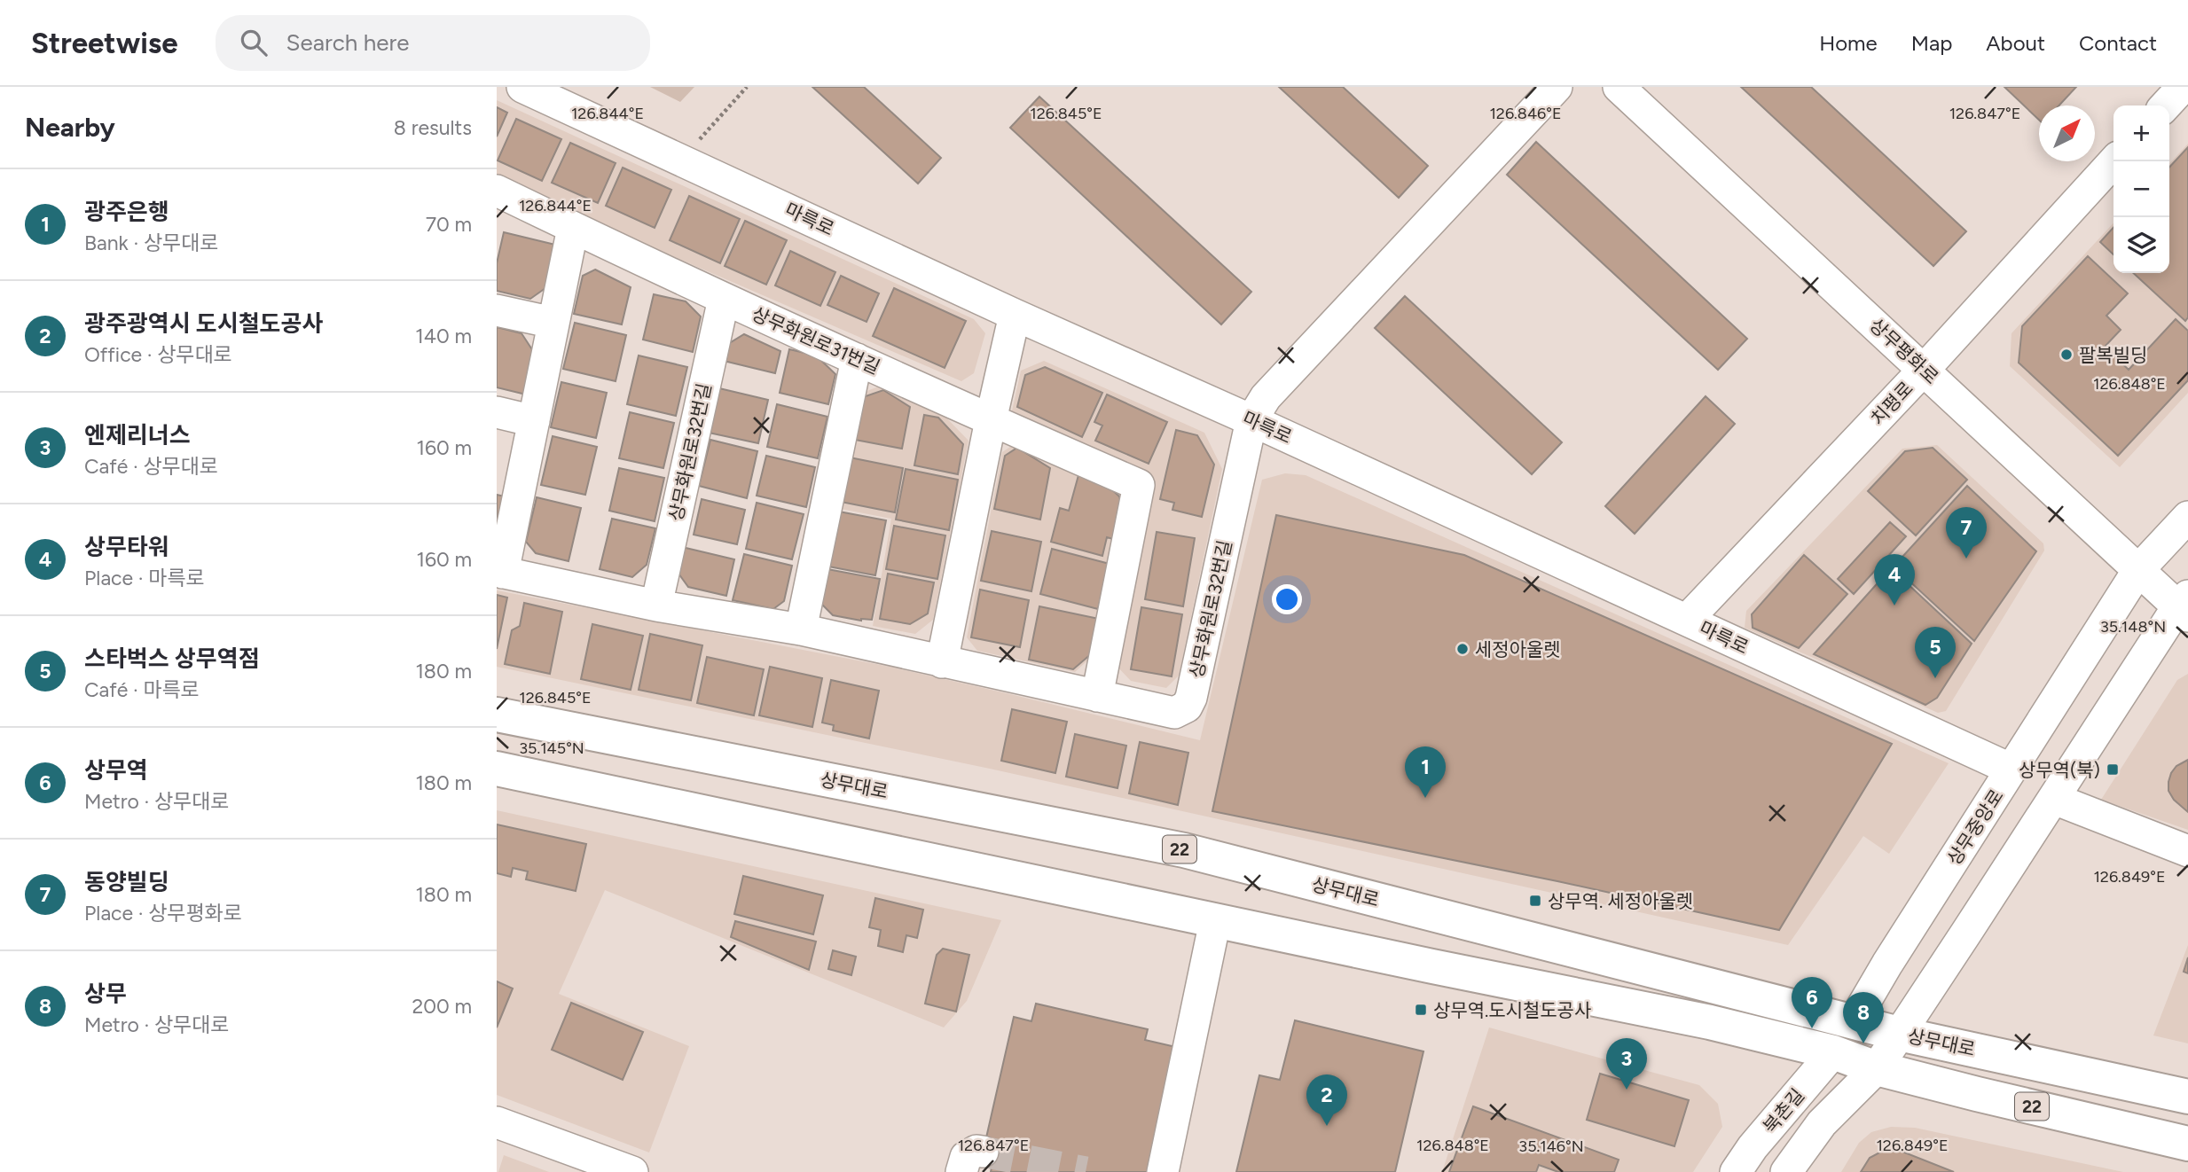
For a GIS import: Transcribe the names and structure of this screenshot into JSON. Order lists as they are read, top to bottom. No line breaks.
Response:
{"streets":{"main road":["상무대로","상무중앙로","22"],"street":["마륵로","상무화원로31번길","상무평화로","치평로","상무화원로32번길","북촌길"]},"crossings":[["마륵로","치평로"],["마륵로","상무화원로32번길"],["마륵로","상무중앙로"],["상무화원로31번길","상무화원로32번길"],["상무평화로","치평로"],["상무평화로","상무중앙로"],["상무대로","상무중앙로"],["상무중앙로","22"],["상무중앙로","북촌길"],["22","북촌길"]],"places":{"other":["팔복빌딩","세정아울렛"],"transit":["상무역(북)","상무역. 세정아울렛","상무역.도시철도공사"]},"north":"top right","page":{"header":"Streetwise","search":"Search here","nav":["Home","Map","About","Contact"],"heading":["Nearby","8 results"],"map_buttons":["+","−"],"list":[{"mark":"1","name":"광주은행","note":"Bank · 상무대로","value":"70 m"},{"mark":"2","name":"광주광역시 도시철도공사","note":"Office · 상무대로","value":"140 m"},{"mark":"3","name":"엔제리너스","note":"Café · 상무대로","value":"160 m"},{"mark":"4","name":"상무타워","note":"Place · 마륵로","value":"160 m"},{"mark":"5","name":"스타벅스 상무역점","note":"Café · 마륵로","value":"180 m"},{"mark":"6","name":"상무역","note":"Metro · 상무대로","value":"180 m"},{"mark":"7","name":"동양빌딩","note":"Place · 상무평화로","value":"180 m"},{"mark":"8","name":"상무","note":"Metro · 상무대로","value":"200 m"}],"pins":["7","4","5","1","6","8","3","2"]},"coordinates":["126.846°E","126.847°E","126.844°E","126.845°E","126.848°E","35.148°N","35.145°N","126.849°E","35.146°N"]}
